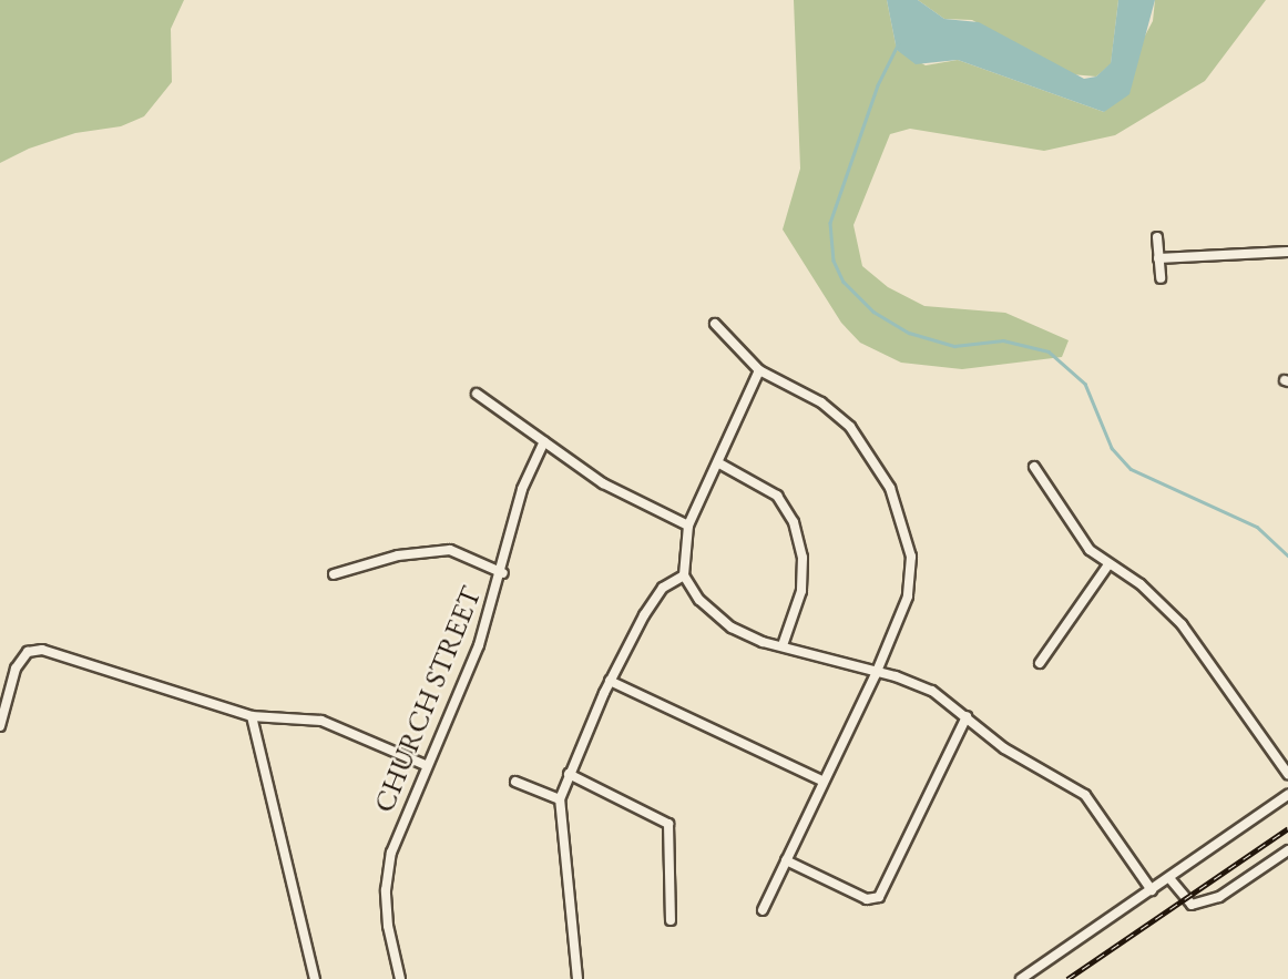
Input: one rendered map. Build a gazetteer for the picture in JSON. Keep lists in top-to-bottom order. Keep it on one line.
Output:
{"streets":{"street":["CHURCH STREET"]}}
